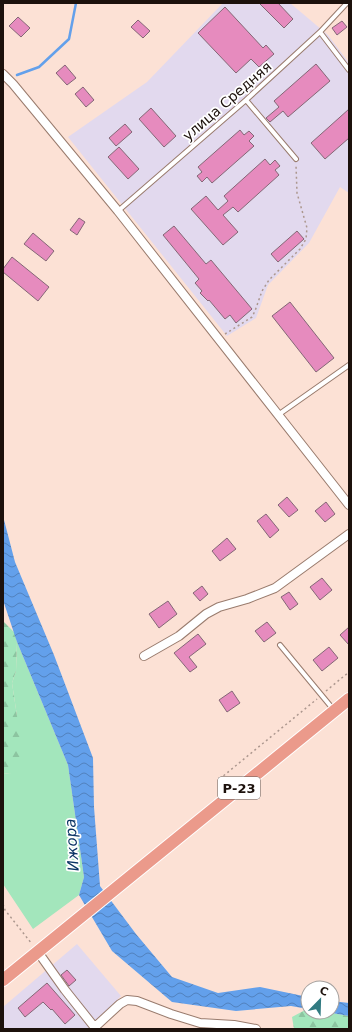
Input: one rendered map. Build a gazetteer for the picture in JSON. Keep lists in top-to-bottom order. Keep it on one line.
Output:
{"streets":{"main road":["Р-23"],"lane":["улица Средняя"]},"water":["Ижора"],"north":"top right"}
